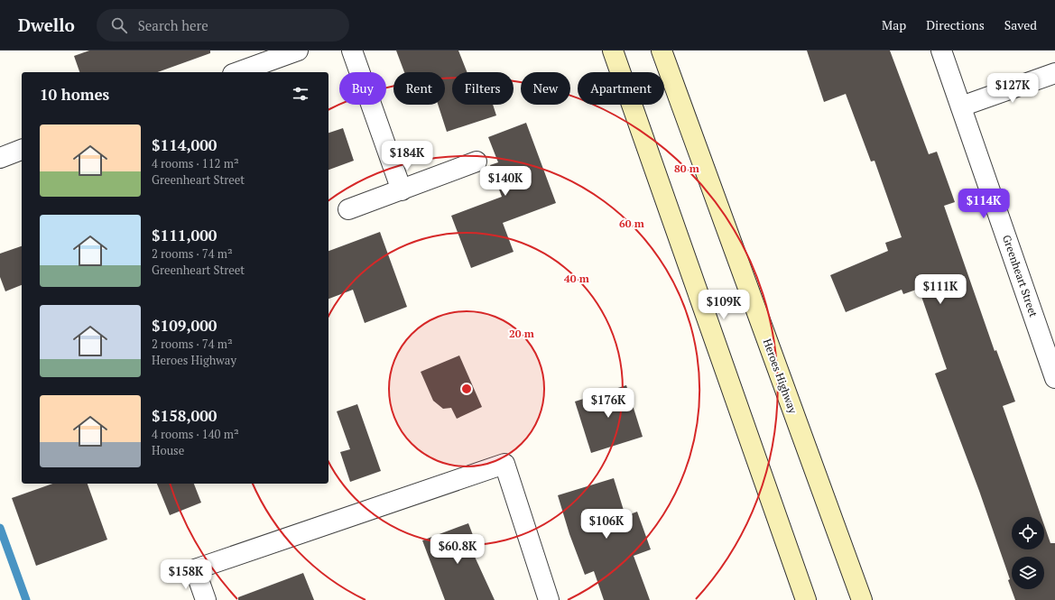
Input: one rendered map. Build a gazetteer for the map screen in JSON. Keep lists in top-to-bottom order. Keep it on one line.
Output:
{"streets":{"main road":["Heroes Highway"],"street":["Greenheart Street"]},"page":{"header":"Dwello","search":"Search here","nav":["Map","Directions","Saved"],"chip":["Buy","Rent","Filters","New","Apartment"],"heading":"10 homes","price":["$127K","$184K","$140K","$114K","$111K","$109K","$176K","$106K","$60.8K","$158K"],"list":[{"name":"$114,000","note":"4 rooms · 112 m² · Greenheart Street"},{"name":"$111,000","note":"2 rooms · 74 m² · Greenheart Street"},{"name":"$109,000","note":"2 rooms · 74 m² · Heroes Highway"},{"name":"$158,000","note":"4 rooms · 140 m² · House"}]},"rings":["80 m","60 m","40 m","20 m"]}
